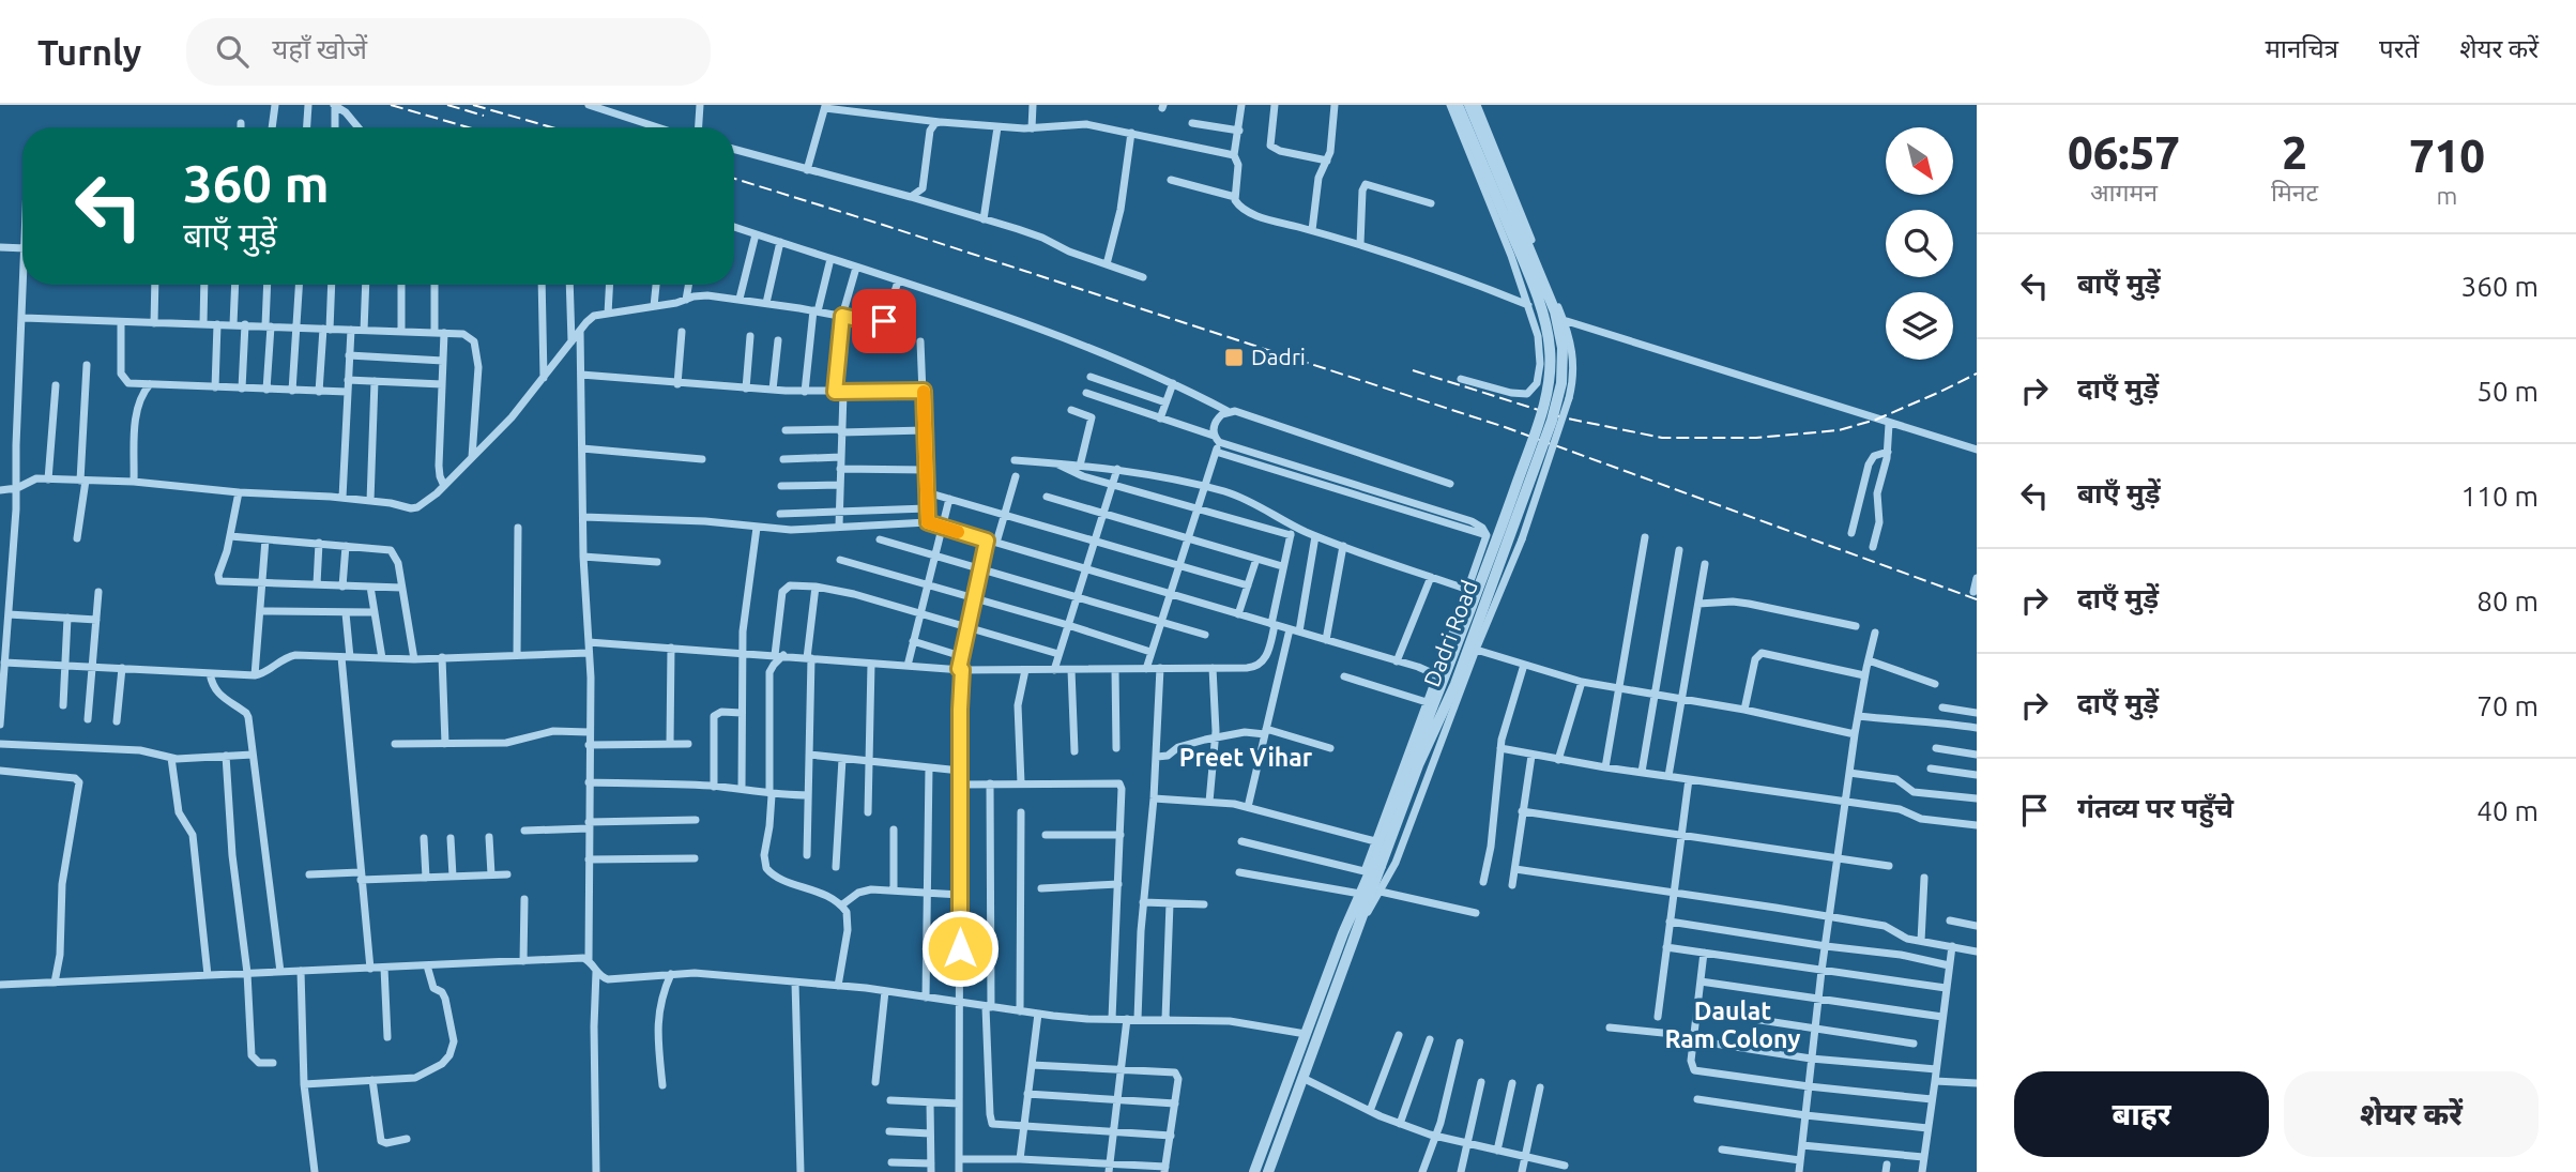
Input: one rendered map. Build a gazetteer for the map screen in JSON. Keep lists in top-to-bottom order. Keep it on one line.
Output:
{"streets":{"street":["Dadri Road"]},"districts":["Preet Vihar","Daulat Ram Colony"],"places":{"transit":["Dadri"]},"north":"bottom right","page":{"header":"Turnly","search":"यहाँ खोजें","nav":["मानचित्र","परतें","शेयर करें"],"eta":["06:57","आगमन","2","मिनट","710","m"],"turn":["360 m","बाएँ मुड़ें"],"list":[{"name":"बाएँ मुड़ें","value":"360 m"},{"name":"दाएँ मुड़ें","value":"50 m"},{"name":"बाएँ मुड़ें","value":"110 m"},{"name":"दाएँ मुड़ें","value":"80 m"},{"name":"दाएँ मुड़ें","value":"70 m"},{"name":"गंतव्य पर पहुँचे","value":"40 m"}],"buttons":["बाहर","शेयर करें"]}}
